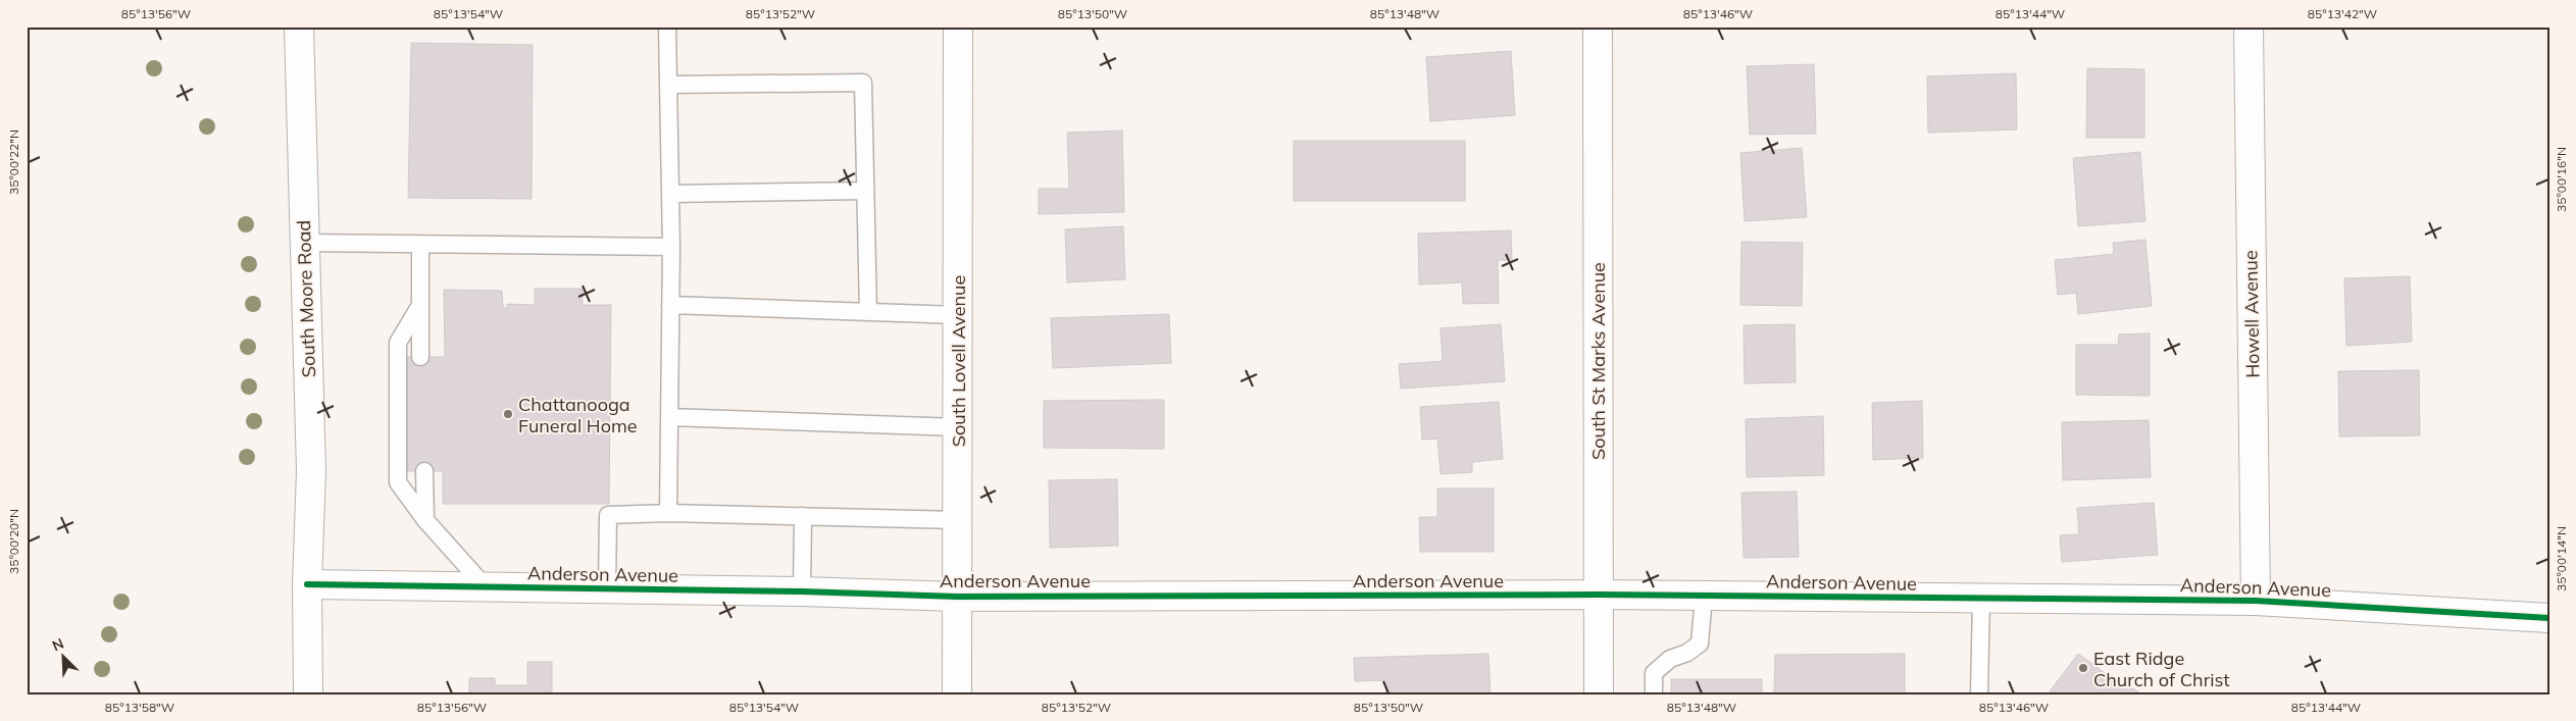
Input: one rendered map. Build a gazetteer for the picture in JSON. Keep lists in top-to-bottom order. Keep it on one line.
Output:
{"streets":{"street":["South Moore Road","Howell Avenue","South Lovell Avenue","South St Marks Avenue","Anderson Avenue"]},"crossings":[["South Moore Road","Anderson Avenue"],["Howell Avenue","Anderson Avenue"],["South Lovell Avenue","Anderson Avenue"],["South St Marks Avenue","Anderson Avenue"]],"places":["Chattanooga Funeral Home","East Ridge Church of Christ"],"north":"top left","coordinates":["85°13'56\"W","85°13'54\"W","85°13'52\"W","85°13'50\"W","85°13'48\"W","85°13'46\"W","85°13'44\"W","85°13'42\"W","35°00'22\"N","35°00'16\"N","35°00'20\"N","35°00'14\"N","85°13'58\"W"]}
